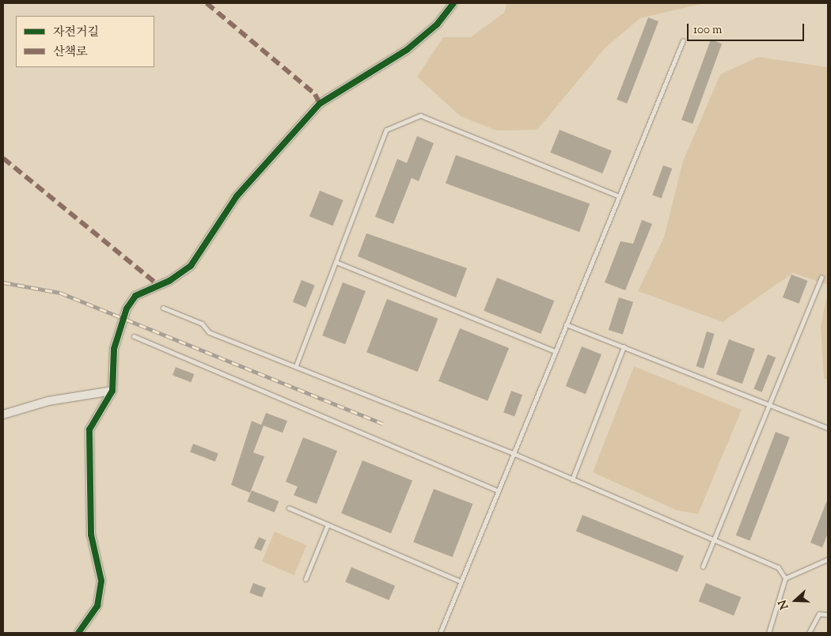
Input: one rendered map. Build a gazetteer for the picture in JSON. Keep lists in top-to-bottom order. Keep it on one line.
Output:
{"legend":["자전거길","산책로"],"scale_bar":"100 m","north":"left"}
